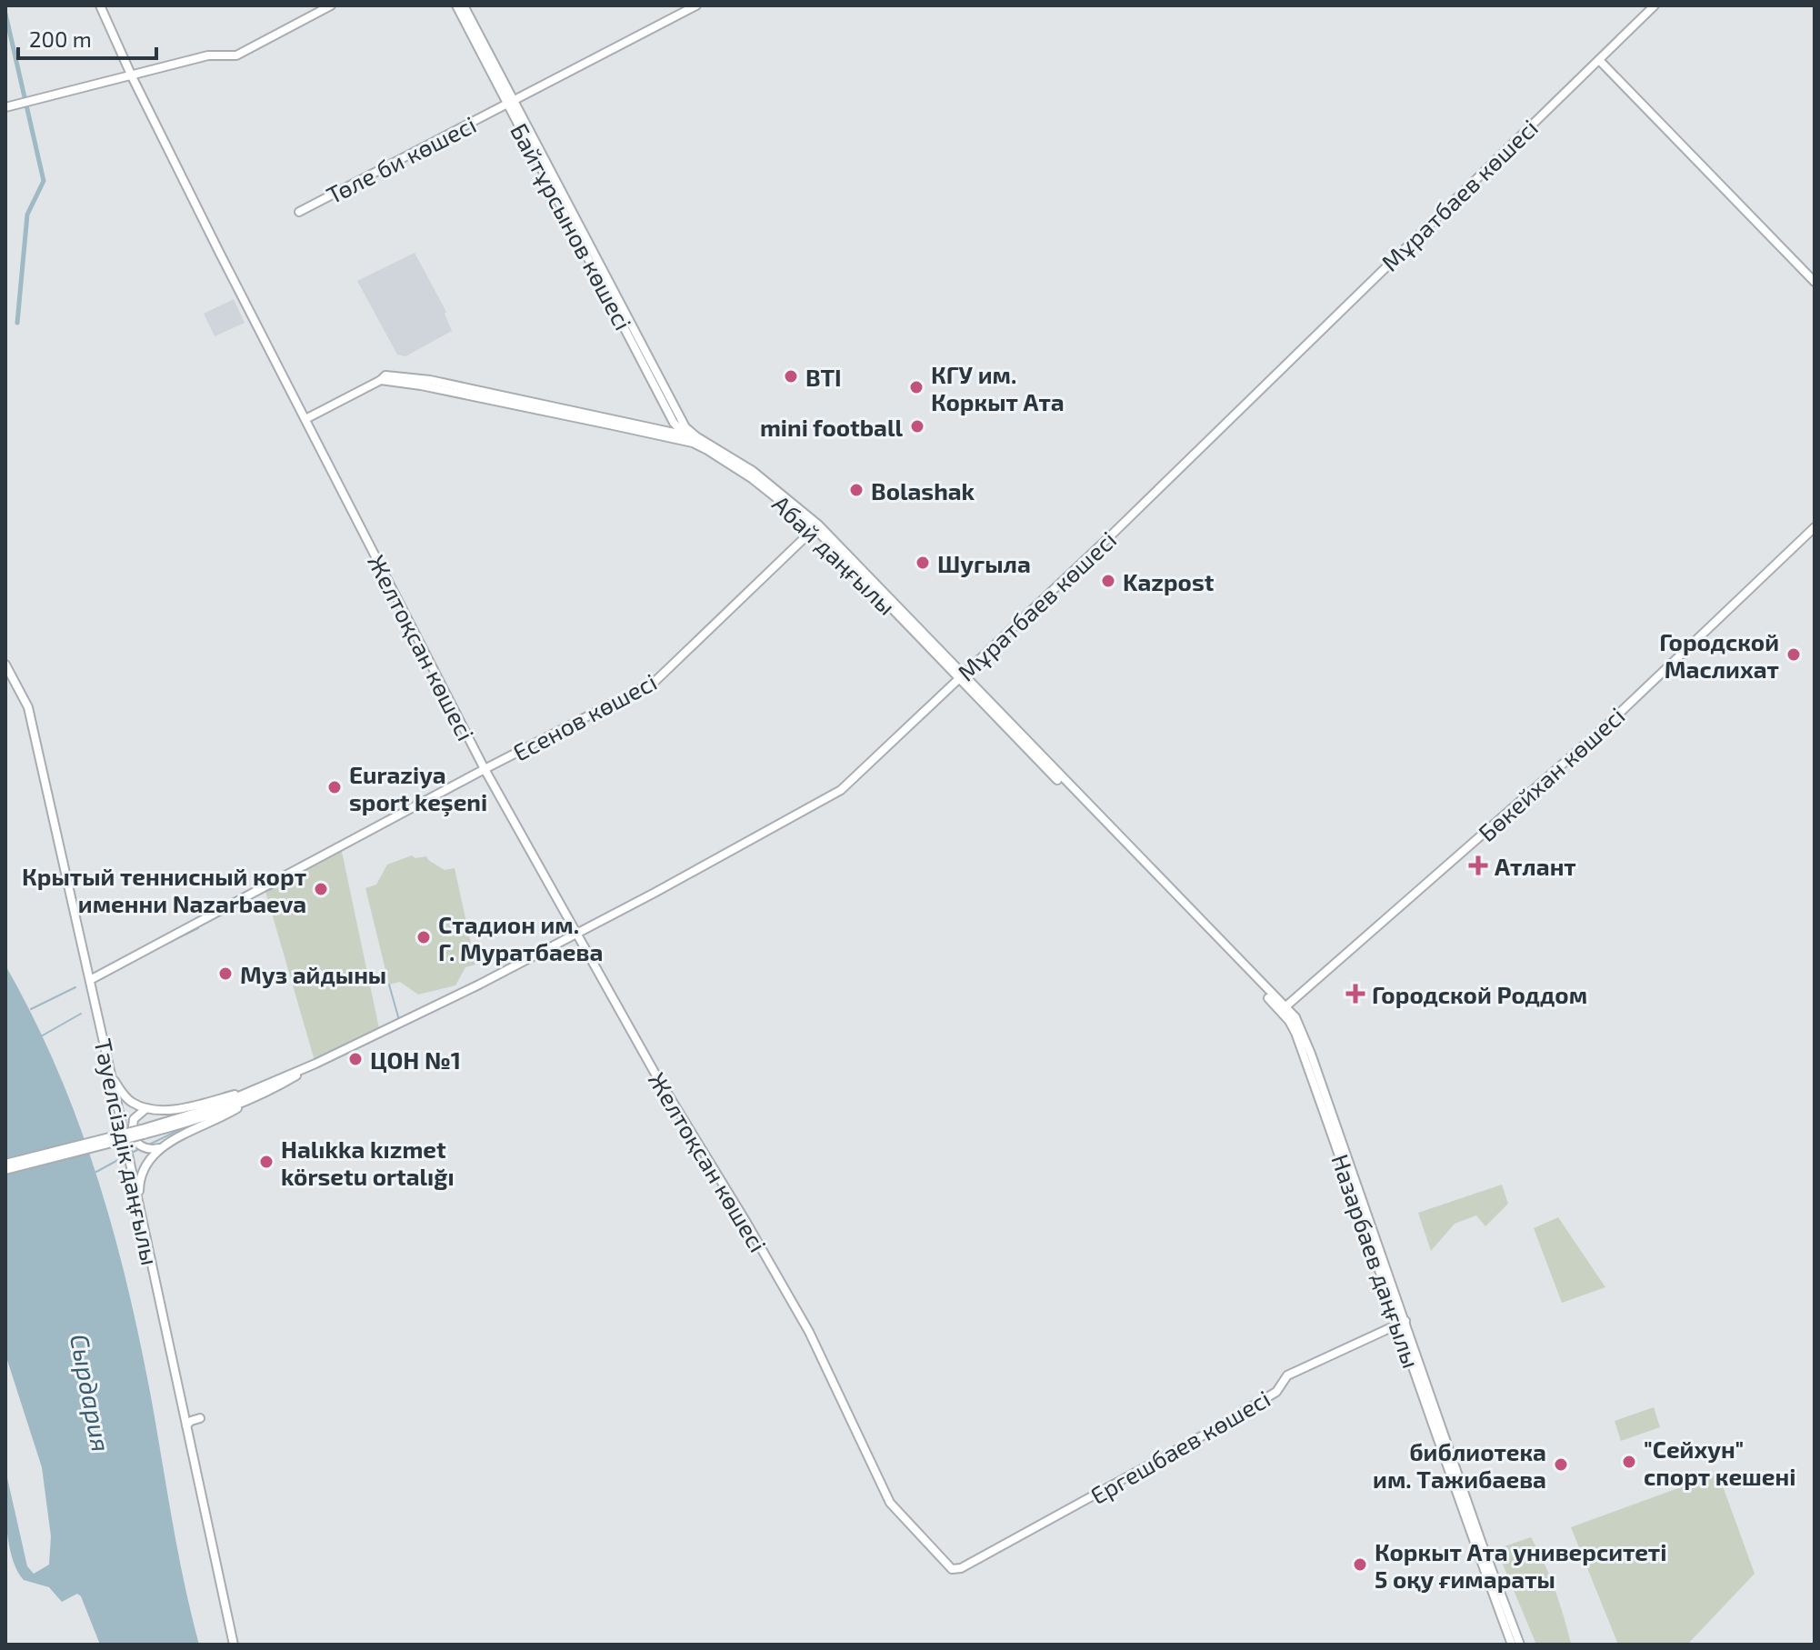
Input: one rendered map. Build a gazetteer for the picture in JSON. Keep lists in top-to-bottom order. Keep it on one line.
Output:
{"streets":{"street":["Төле би көшесі","Мұратбаев көшесі","Байтұрсынов көшесі","Абай даңғылы","Желтоқсан көшесі","Есенов көшесі","Бөкейхан көшесі","Тәуелсіздік даңғылы","Назарбаев даңғылы","Ергешбаев көшесі"]},"crossings":[["Төле би көшесі","Байтұрсынов көшесі"],["Мұратбаев көшесі","Абай даңғылы"],["Мұратбаев көшесі","Желтоқсан көшесі"],["Байтұрсынов көшесі","Абай даңғылы"],["Абай даңғылы","Есенов көшесі"],["Абай даңғылы","Бөкейхан көшесі"],["Абай даңғылы","Назарбаев даңғылы"],["Желтоқсан көшесі","Есенов көшесі"],["Желтоқсан көшесі","Ергешбаев көшесі"],["Есенов көшесі","Тәуелсіздік даңғылы"],["Бөкейхан көшесі","Назарбаев даңғылы"],["Назарбаев даңғылы","Ергешбаев көшесі"]],"water":["Сырдария"],"places":{"other":["BTI","КГУ им. Коркыт Ата","mini football","Bolashak","Шугыла","Kazpost","Городской Маслихат","Euraziya sport keşeni","Крытый теннисный корт именни Nazarbaeva","Стадион им. Г. Муратбаева","Муз айдыны","ЦОН №1","Halıkka kızmet körsetu ortalığı","\"Сейхун\" спорт кешені","библиотека им. Тажибаева","Коркыт Ата университеті 5 оқу ғимараты"],"health":["Атлант","Городской Роддом"]},"scale_bar":"200 m"}
